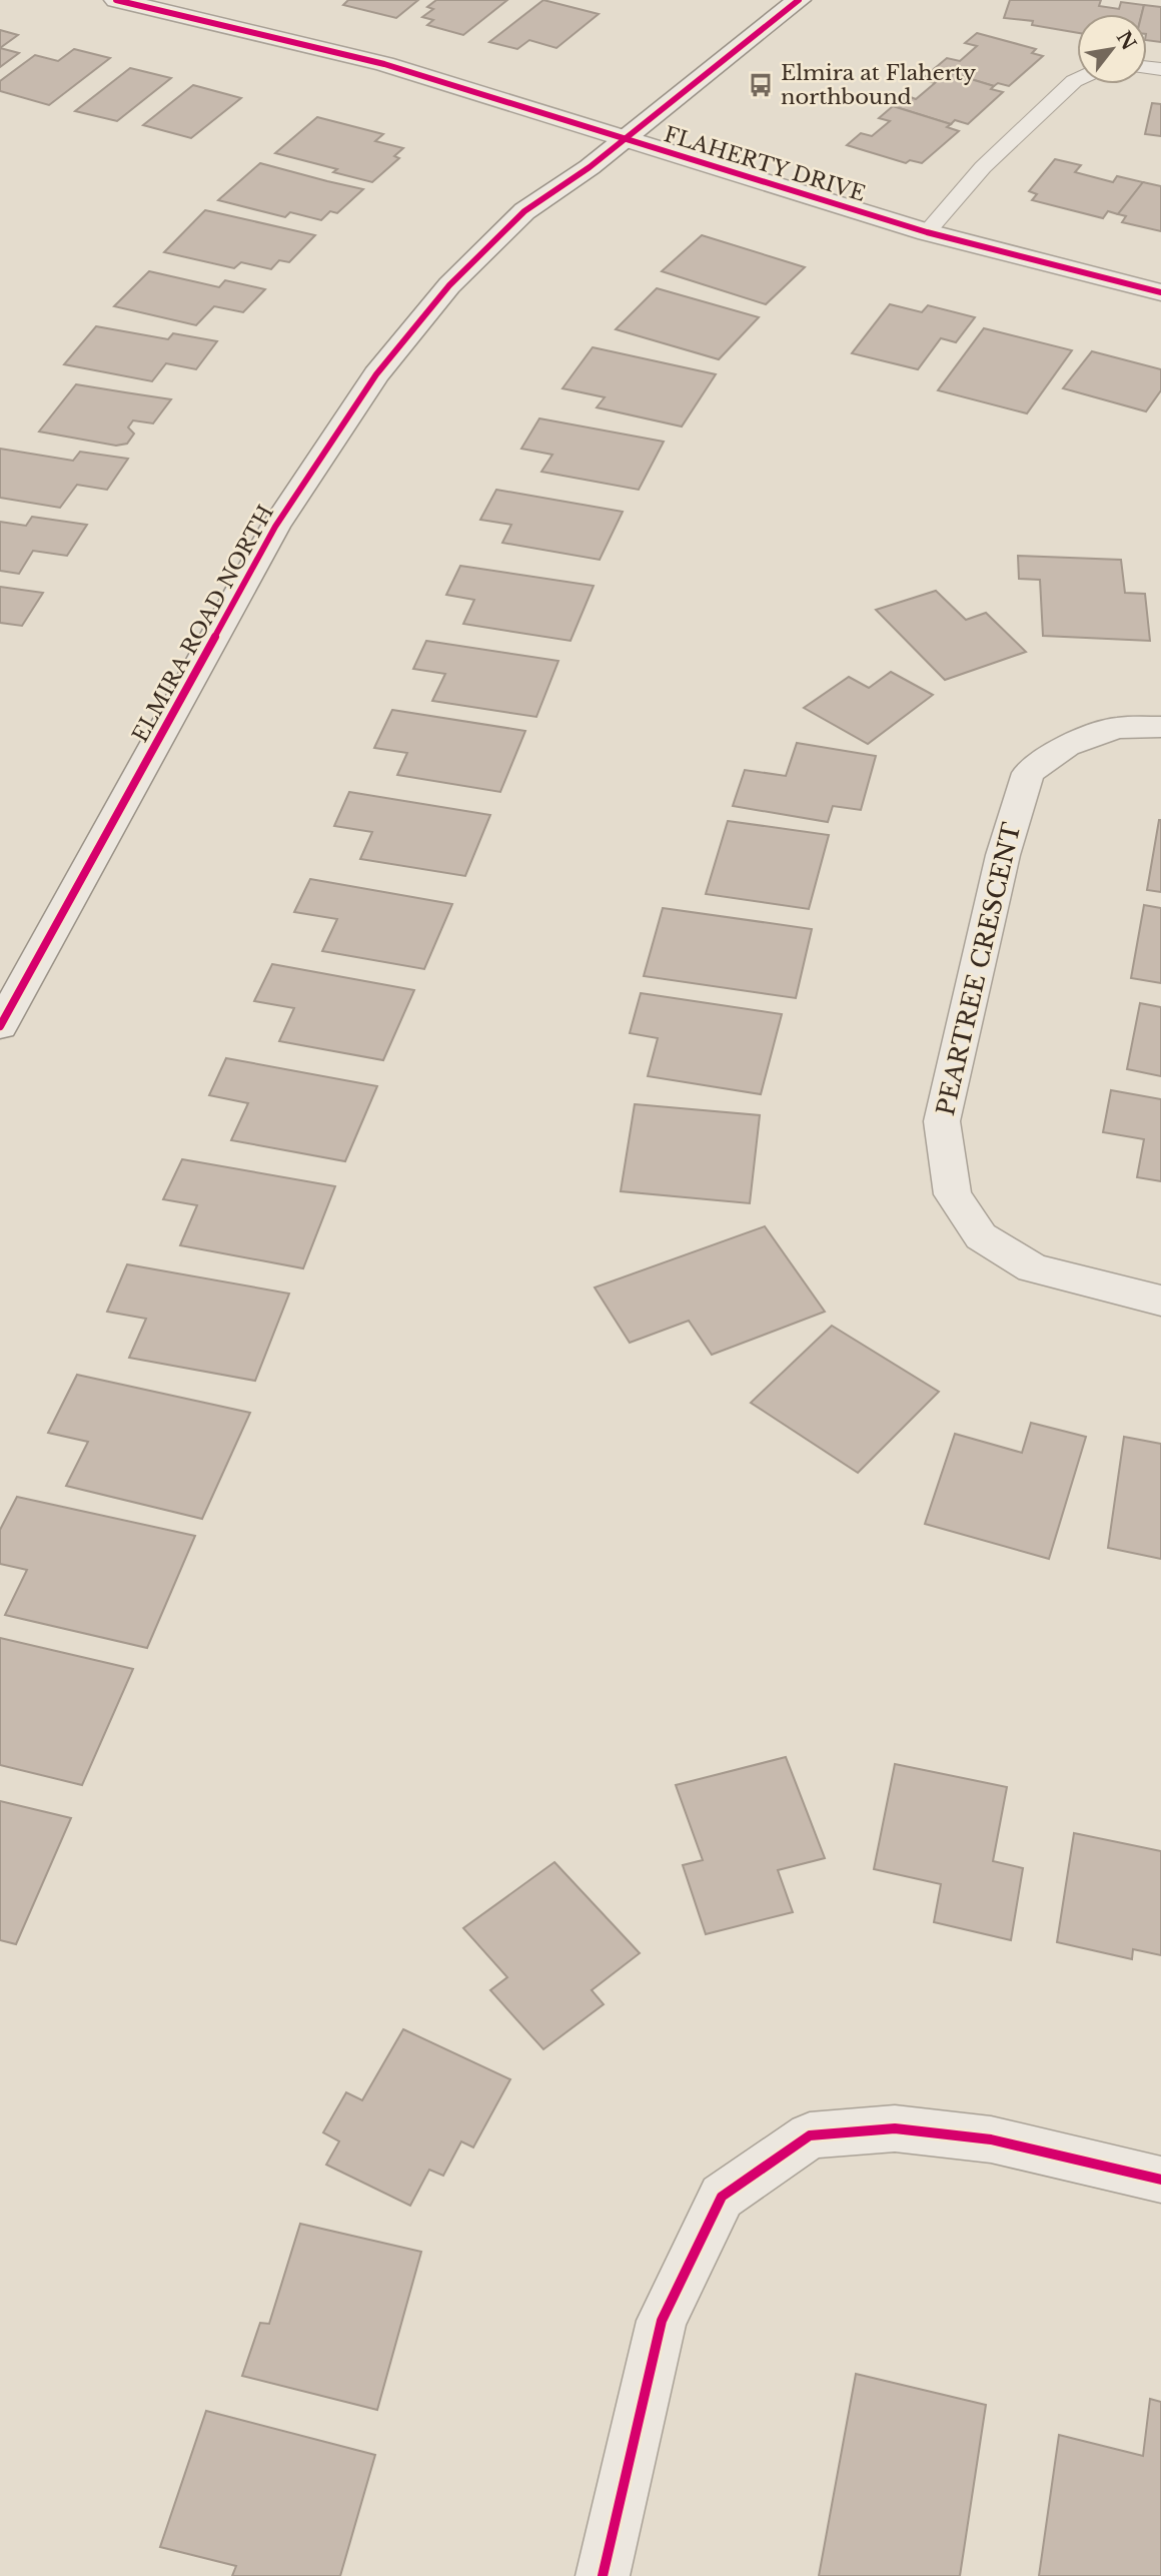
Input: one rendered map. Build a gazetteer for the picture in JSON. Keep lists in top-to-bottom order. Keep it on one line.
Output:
{"streets":{"street":["FLAHERTY DRIVE","ELMIRA ROAD NORTH","PEARTREE CRESCENT"]},"crossings":[["FLAHERTY DRIVE","ELMIRA ROAD NORTH"]],"places":{"bus stop":["Elmira at Flaherty northbound"]},"north":"top right"}
